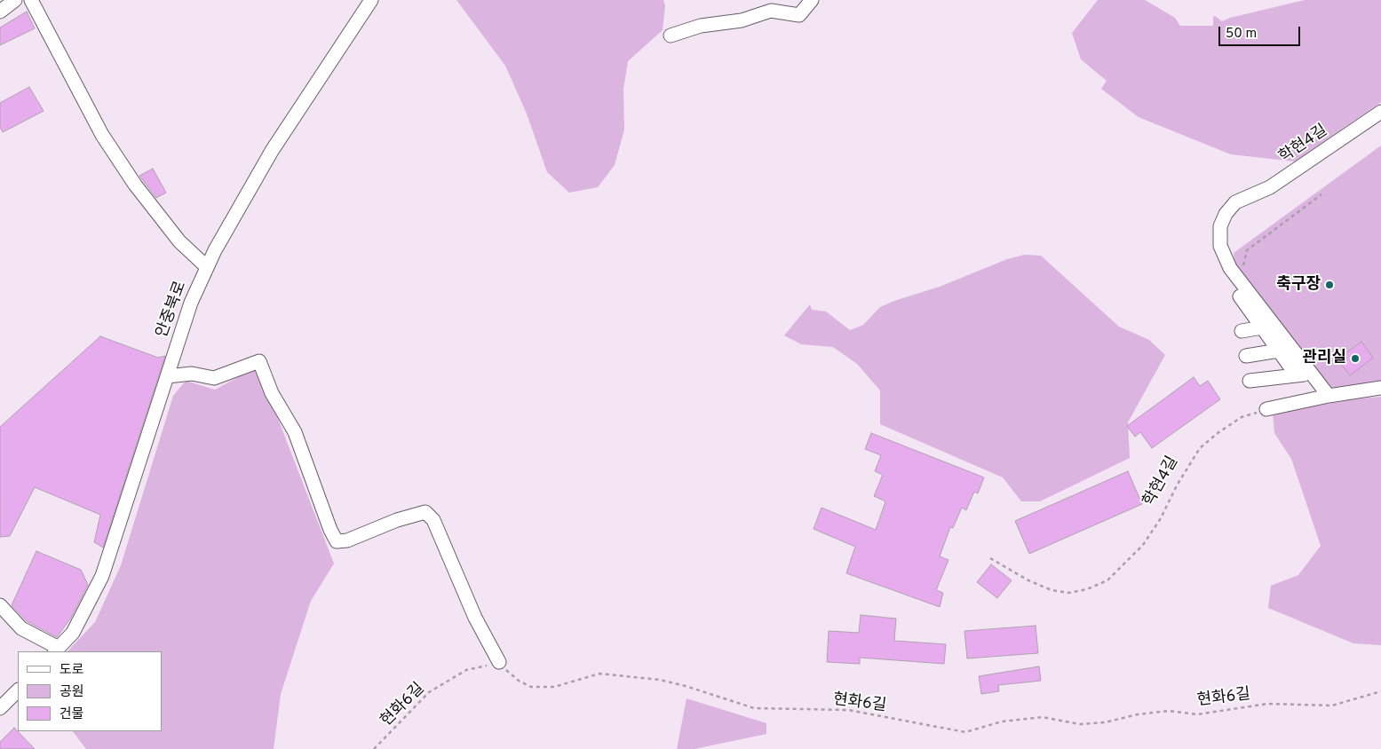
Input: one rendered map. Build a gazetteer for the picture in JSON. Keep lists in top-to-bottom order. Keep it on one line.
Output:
{"streets":{"street":["학현4길","안중북로"],"path":["현화6길"]},"places":["축구장","관리실"],"legend":["도로","공원","건물"],"scale_bar":"50 m"}
